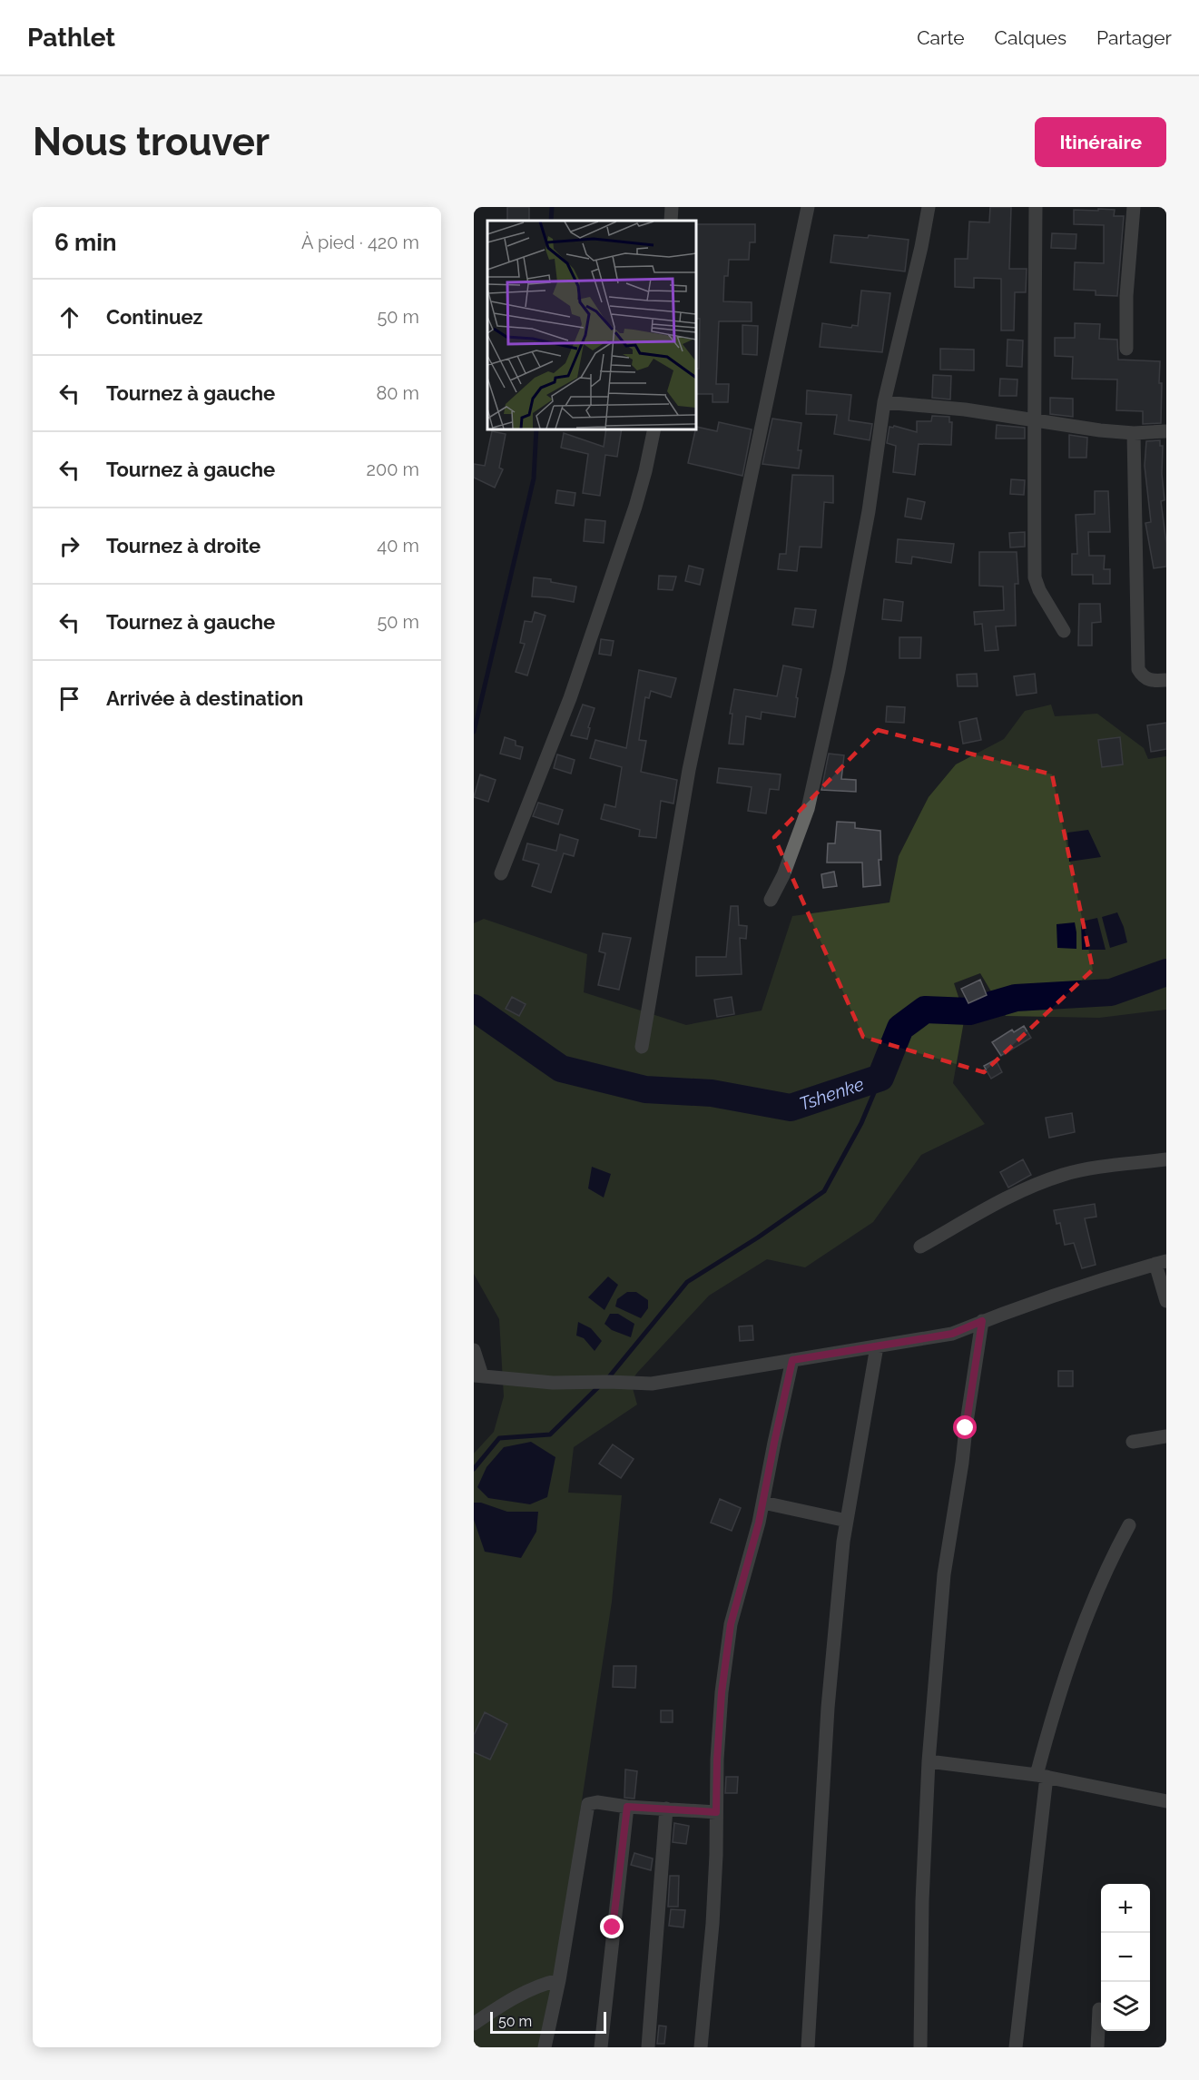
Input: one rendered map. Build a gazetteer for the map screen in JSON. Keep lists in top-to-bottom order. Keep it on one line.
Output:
{"water":["Tshenke"],"scale_bar":"50 m","page":{"header":"Pathlet","nav":["Carte","Calques","Partager"],"buttons":"Itinéraire","title":"Nous trouver","heading":["6 min","À pied · 420 m"],"list":[["Continuez","50 m"],["Tournez à gauche","80 m"],["Tournez à gauche","200 m"],["Tournez à droite","40 m"],["Tournez à gauche","50 m"],"Arrivée à destination"],"map_buttons":["+","−"],"scale":"50 m"}}
